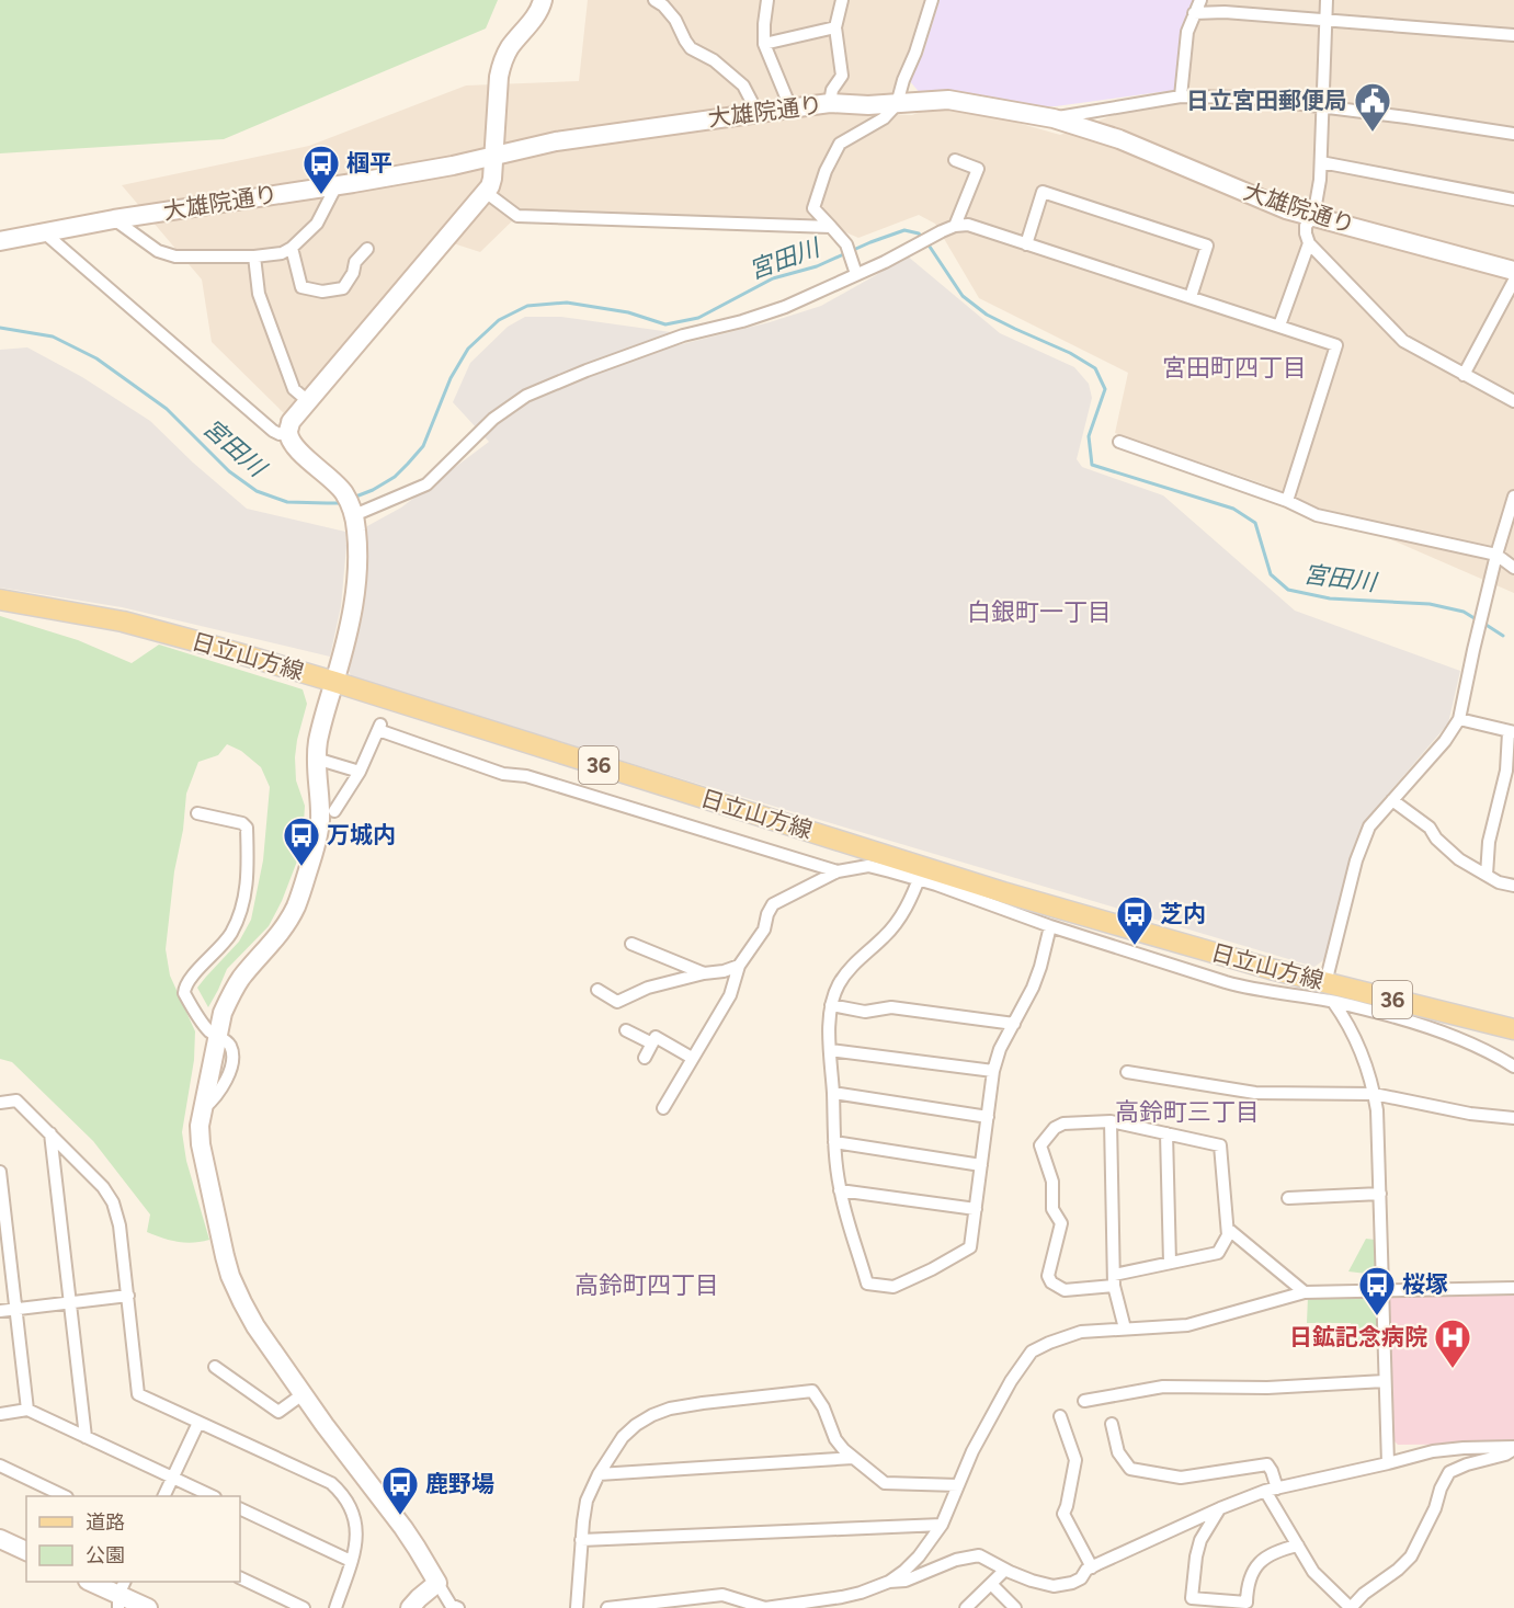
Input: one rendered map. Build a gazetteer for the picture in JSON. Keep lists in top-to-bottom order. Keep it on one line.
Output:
{"streets":{"main road":["日立山方線","36"],"street":["大雄院通り"]},"districts":["宮田町四丁目","白銀町一丁目","高鈴町三丁目","高鈴町四丁目"],"water":["宮田川"],"places":{"public building":["日立宮田郵便局"],"bus stop":["椢平","万城内","芝内","桜塚","鹿野場"],"hospital":["日鉱記念病院"]},"legend":["道路","公園"]}
